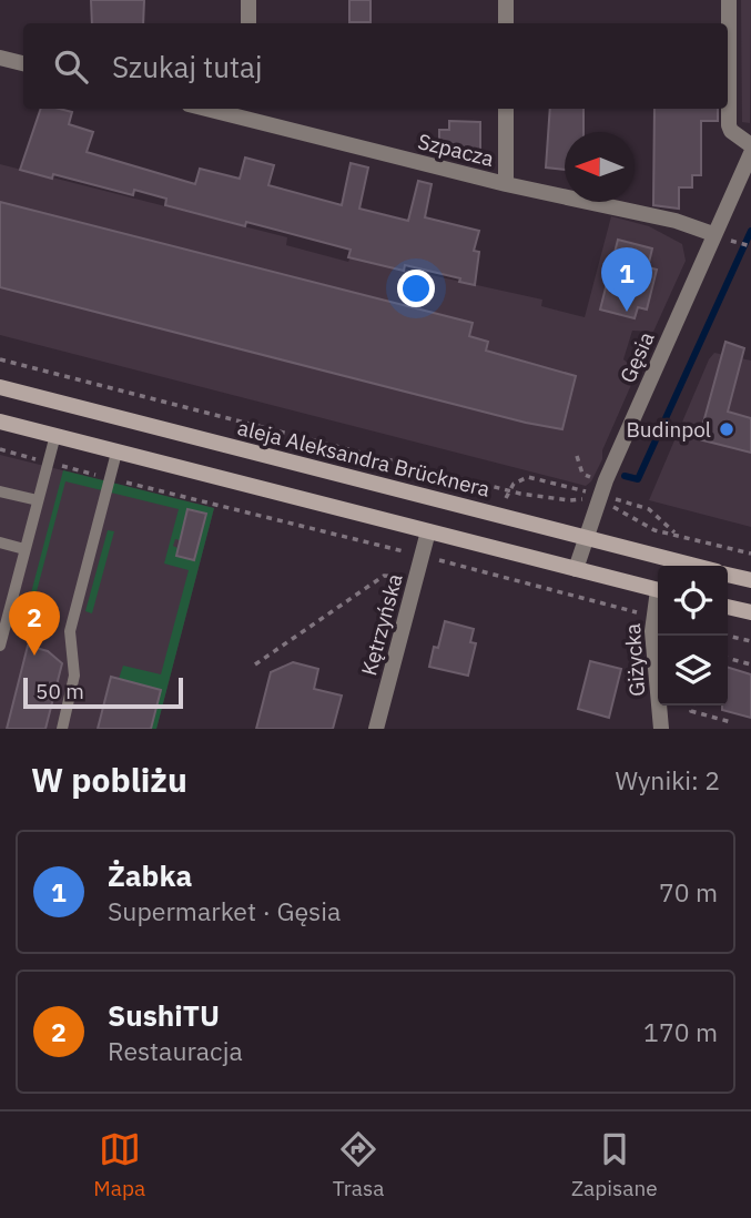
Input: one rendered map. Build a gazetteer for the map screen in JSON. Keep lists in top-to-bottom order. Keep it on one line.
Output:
{"streets":{"main road":["aleja Aleksandra Brücknera"],"street":["Szpacza","Gęsia","Kętrzyńska","Giżycka"]},"crossings":[["Szpacza","Gęsia"],["Gęsia","aleja Aleksandra Brücknera"]],"places":["Budinpol"],"scale_bar":"50 m","north":"left","page":{"search":"Szukaj tutaj","pins":["1","2"],"scale":"50 m","heading":["W pobliżu","Wyniki: 2"],"list":[{"mark":"1","name":"Żabka","note":"Supermarket · Gęsia","value":"70 m"},{"mark":"2","name":"SushiTU","note":"Restauracja","value":"170 m"}],"nav":["Mapa","Trasa","Zapisane"]}}
